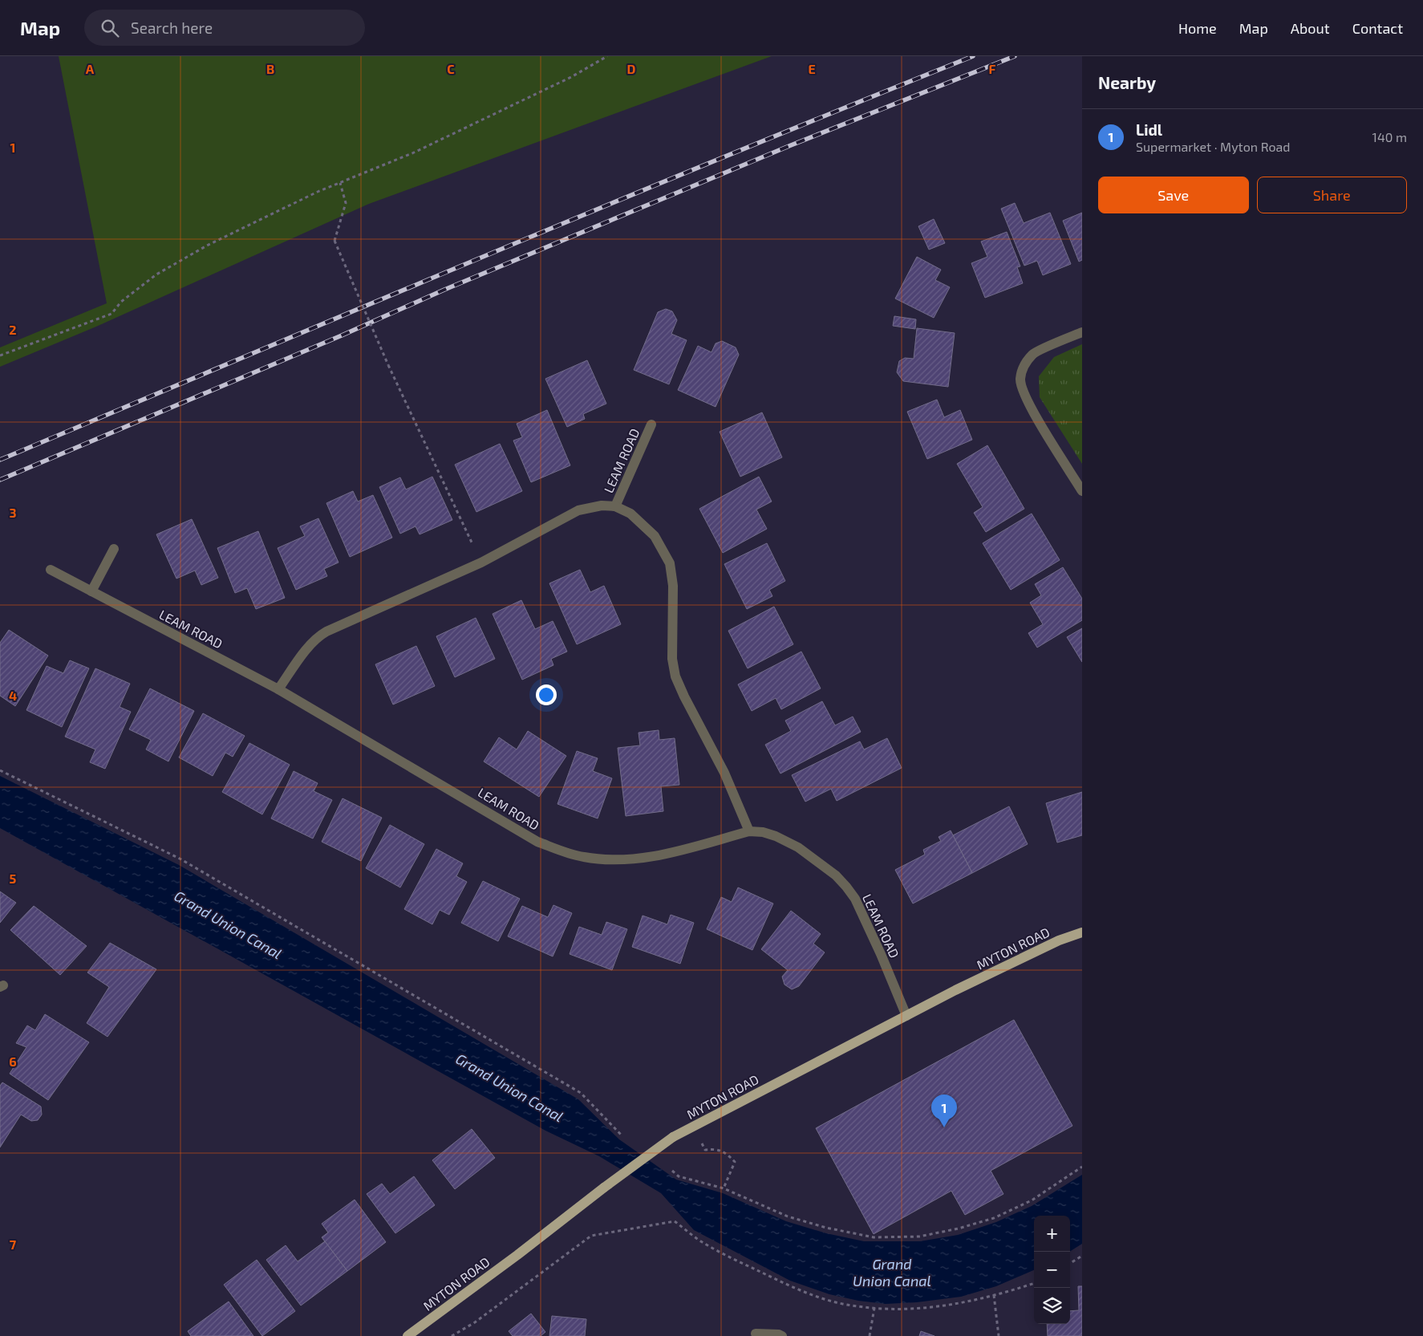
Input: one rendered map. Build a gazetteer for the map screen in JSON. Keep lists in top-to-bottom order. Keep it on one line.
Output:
{"streets":{"main road":["MYTON ROAD"],"street":["LEAM ROAD"]},"crossings":[["LEAM ROAD","MYTON ROAD"]],"water":["Grand Union Canal"],"page":{"header":"Map","search":"Search here","nav":["Home","Map","About","Contact"],"heading":"Nearby","list":[{"mark":"1","name":"Lidl","note":"Supermarket · Myton Road","value":"140 m"}],"buttons":["Save","Share"],"pins":"1","map_buttons":["+","−"]},"grid":{"columns":["A","B","C","D","E","F"],"rows":["1","2","3","4","5","6","7"]}}
